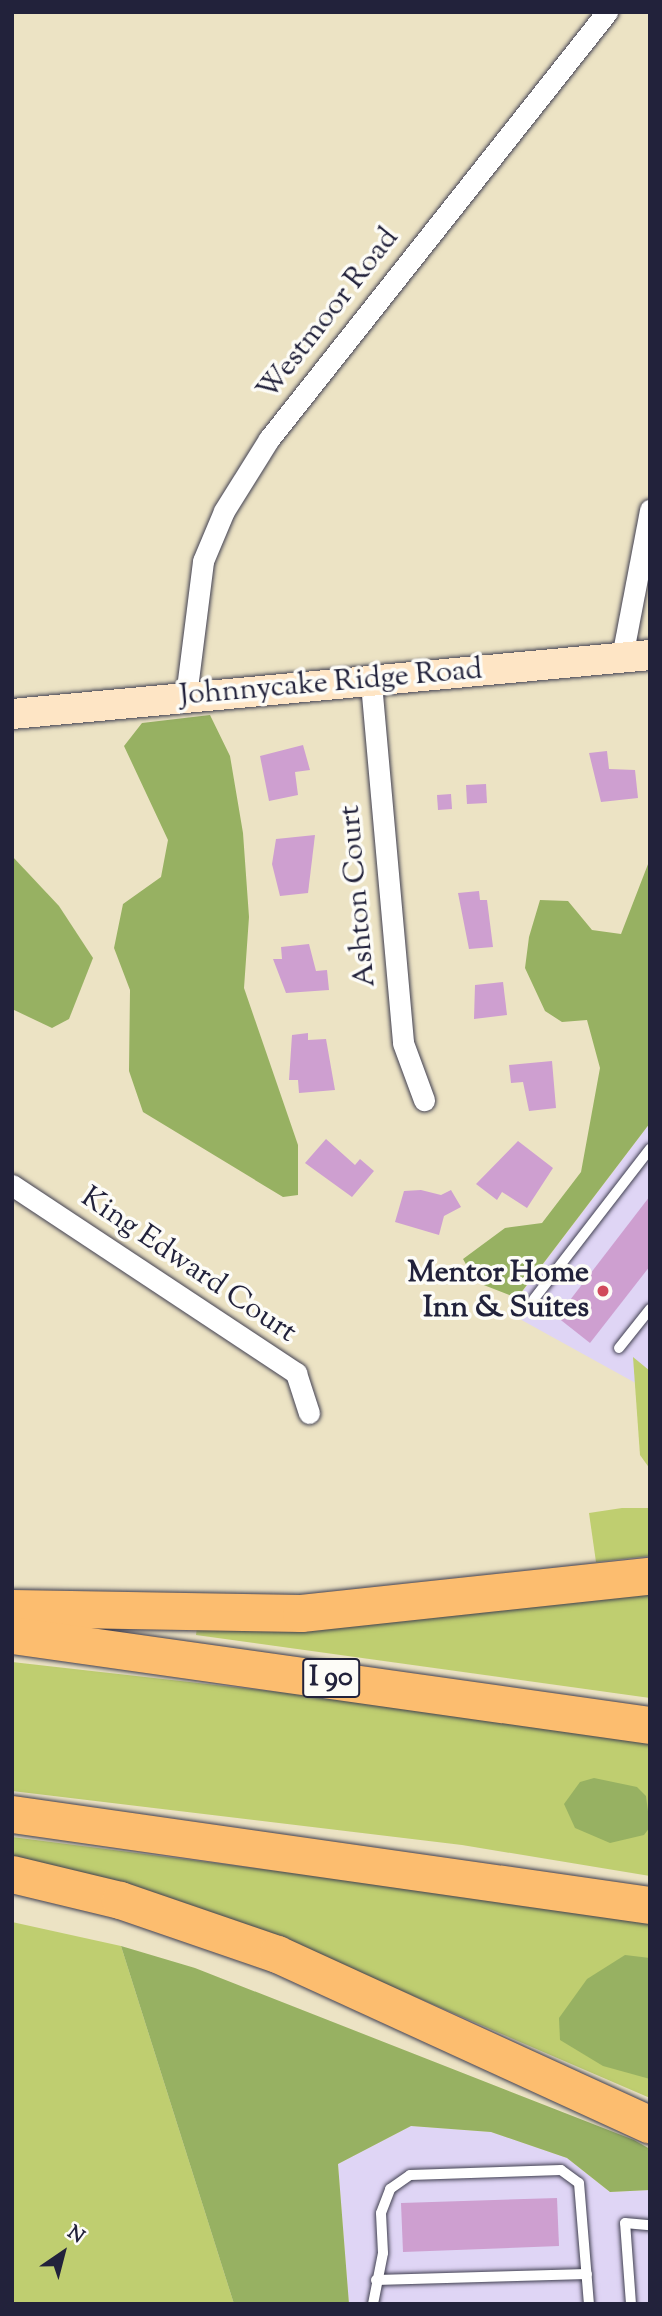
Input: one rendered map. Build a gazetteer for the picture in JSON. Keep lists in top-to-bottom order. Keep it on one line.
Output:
{"streets":{"highway":["I 90"],"main road":["Johnnycake Ridge Road"],"street":["Westmoor Road","Ashton Court","King Edward Court"]},"crossings":[["Westmoor Road","Johnnycake Ridge Road"],["Johnnycake Ridge Road","Ashton Court"]],"places":["Mentor Home Inn & Suites"],"north":"top right"}
